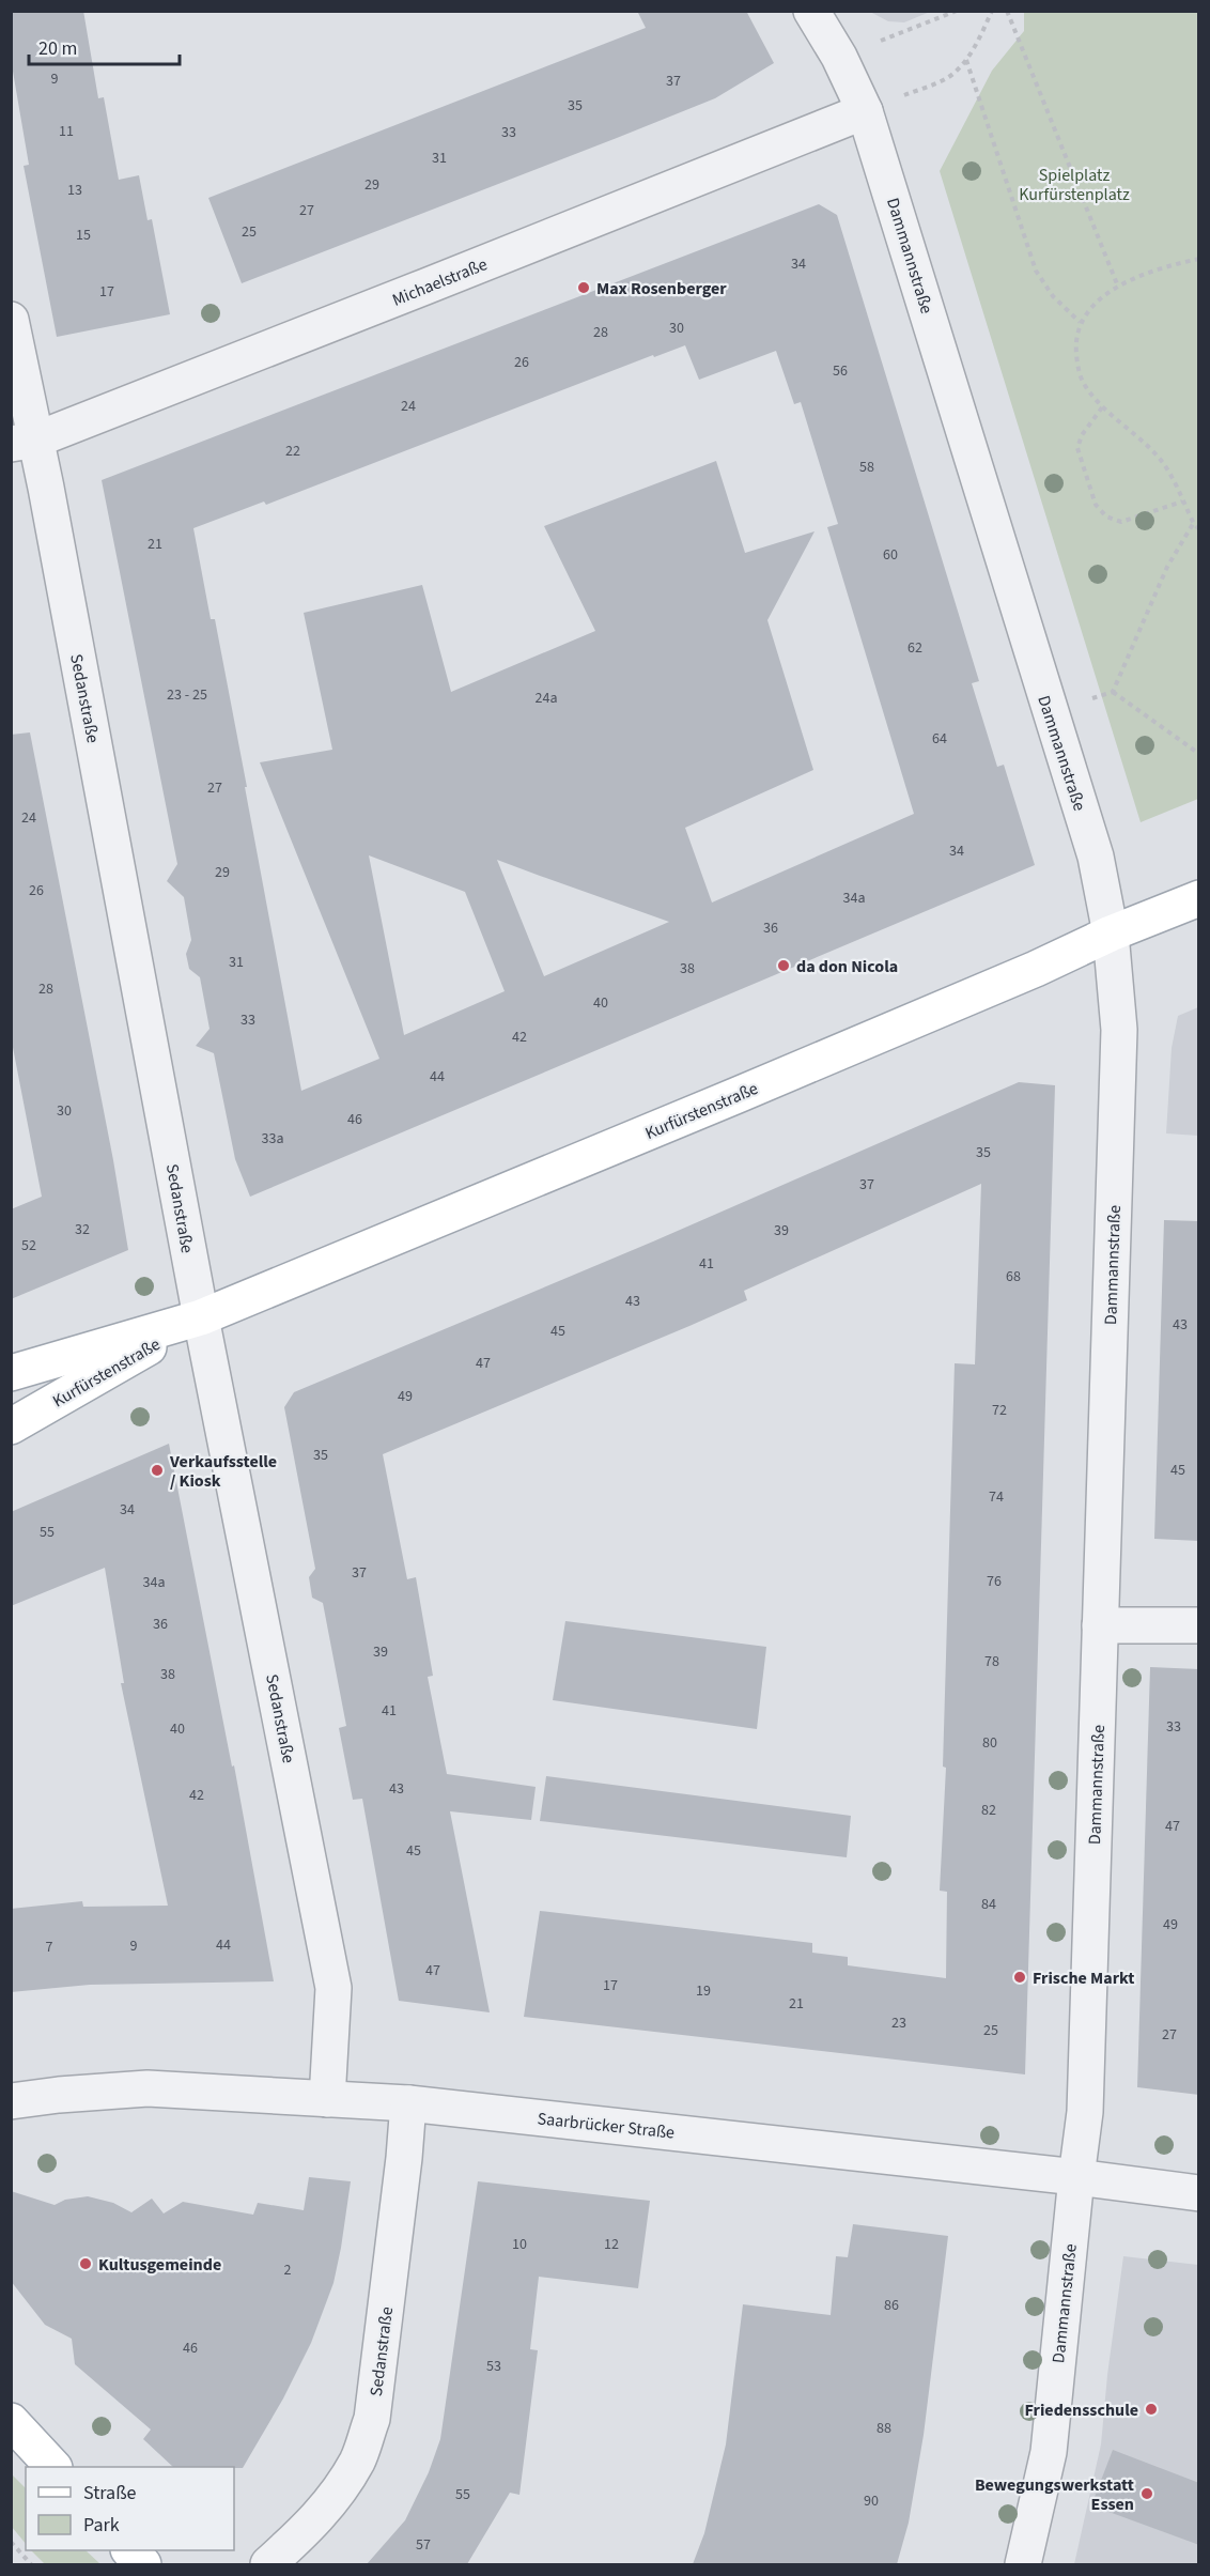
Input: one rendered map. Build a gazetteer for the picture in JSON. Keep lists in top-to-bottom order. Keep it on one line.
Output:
{"streets":{"main road":["Kurfürstenstraße"],"street":["Dammannstraße","Michaelstraße","Sedanstraße","Saarbrücker Straße"]},"crossings":[["Dammannstraße","Michaelstraße"],["Dammannstraße","Kurfürstenstraße"],["Dammannstraße","Saarbrücker Straße"],["Michaelstraße","Sedanstraße"],["Sedanstraße","Kurfürstenstraße"],["Sedanstraße","Saarbrücker Straße"]],"parks":["Spielplatz Kurfürstenplatz"],"places":["Max Rosenberger","da don Nicola","Verkaufsstelle / Kiosk","Frische Markt","Kultusgemeinde","Friedensschule","Bewegungswerkstatt Essen"],"house_numbers":["9","37","35","11","33","31","29","13","27","25","15","34","17","30","28","26","56","24","22","58","21","60","62","23 - 25","24a","64","27","24","34","29","26","34a","36","31","38","28","40","33","42","44","30","46","33a","35","37","32","39","52","41","68","43","43","45","47","49","72","35","45","74","34","55","37","76","34a","36","39","78","38","41","33","40","80","43","42","82","47","45","84","49","44","9","7","47","17","19","21","23","25","27","10","12","2","86","46","53","88","55","90","57"],"legend":["Straße","Park"],"scale_bar":"20 m"}
